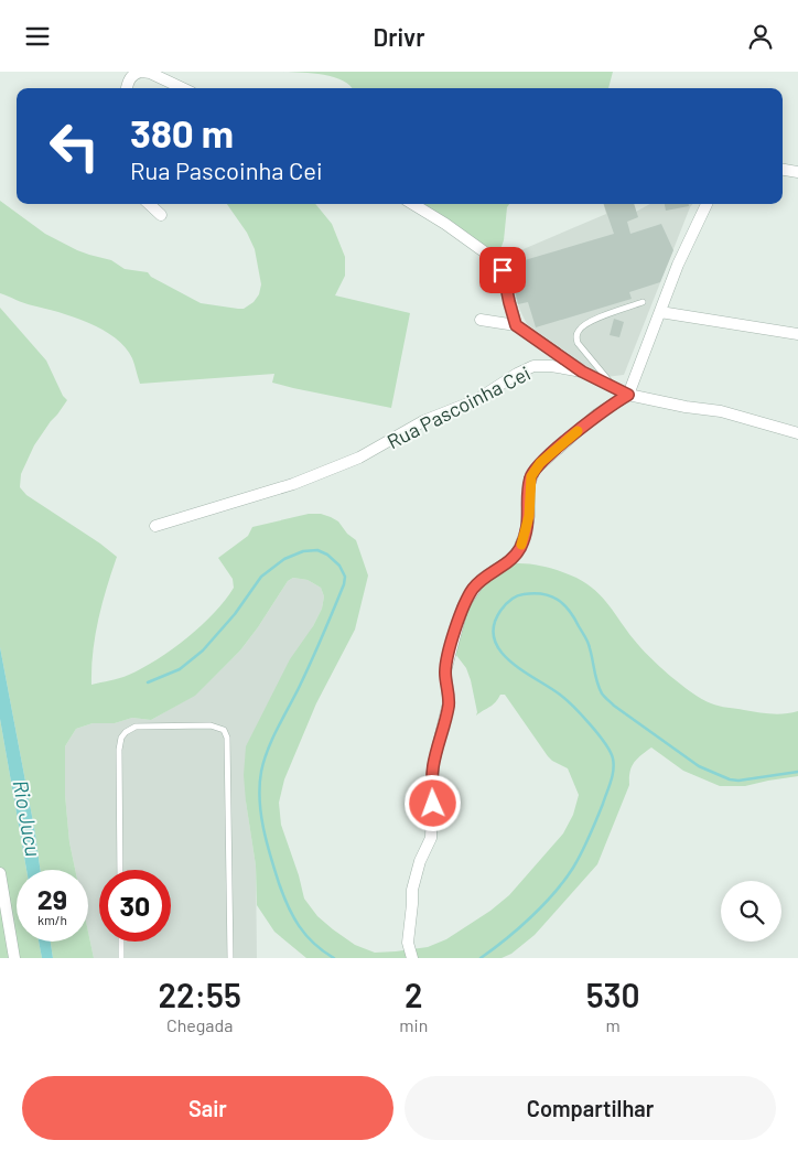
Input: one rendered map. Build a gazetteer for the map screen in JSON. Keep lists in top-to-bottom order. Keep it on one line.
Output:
{"streets":{"street":["Rua Pascoinha Cei"]},"water":["Rio Jucu"],"page":{"header":"Drivr","turn":["380 m","Rua Pascoinha Cei"],"speed":"29 km/h","limit":"30","eta":["22:55","Chegada","2","min","530","m"],"buttons":["Sair","Compartilhar"]}}
